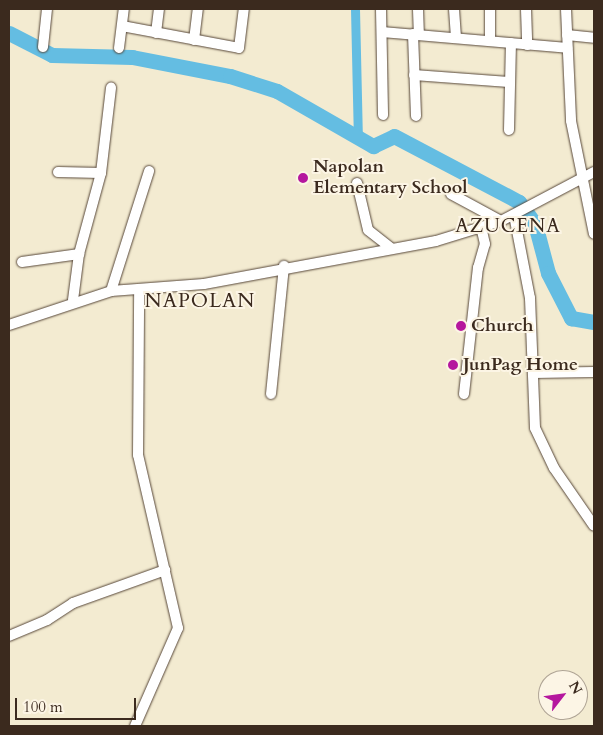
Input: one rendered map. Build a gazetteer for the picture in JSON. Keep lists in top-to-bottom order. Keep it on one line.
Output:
{"districts":["AZUCENA","NAPOLAN"],"places":["Napolan Elementary School","Church","JunPag Home"],"scale_bar":"100 m","north":"top right"}
